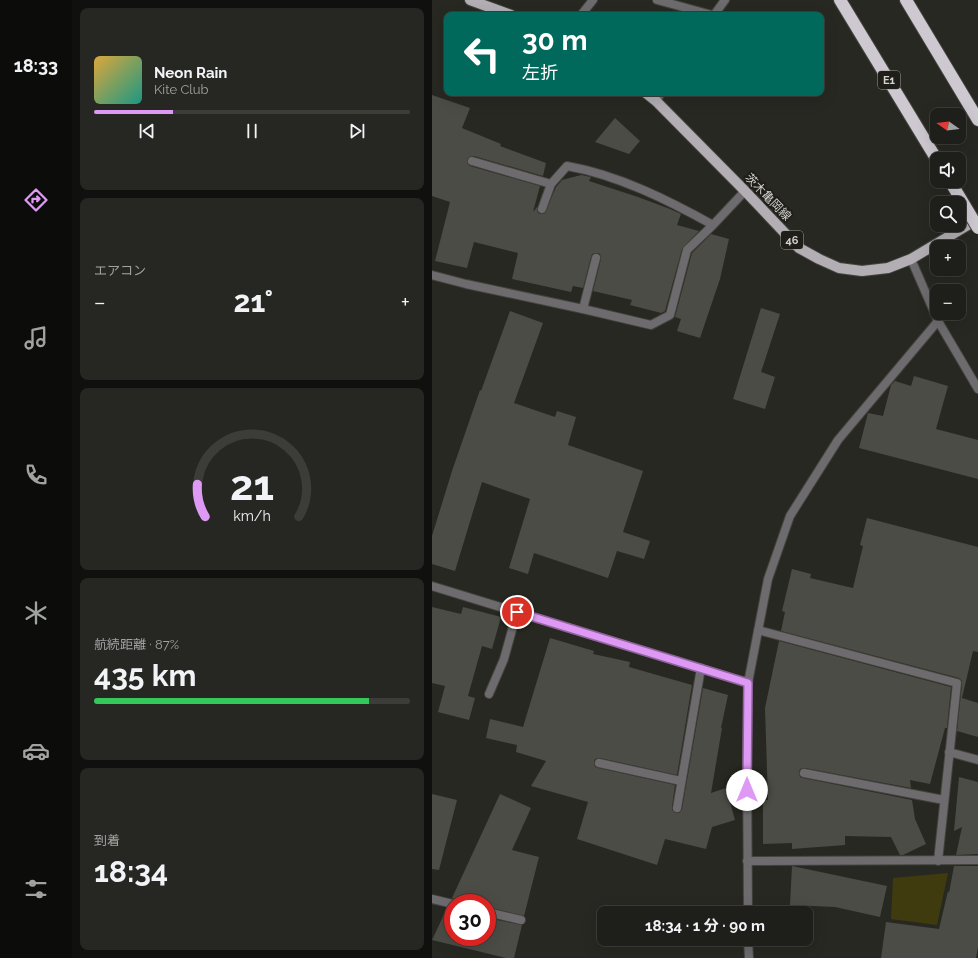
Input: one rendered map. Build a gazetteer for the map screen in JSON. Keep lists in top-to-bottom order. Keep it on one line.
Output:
{"streets":{"highway":["E1"],"main road":["茨木亀岡線","46"]},"north":"left","page":{"tabs":"18:33","turn":["30 m","左折"],"song":["Neon Rain","Kite Club"],"map_buttons":["+","−"],"tile":["エアコン",["航続距離 · 87%","435 km"],["到着","18:34"]],"heat":["−","21°","+"],"limit":"30","trip":"18:34 · 1 分 · 90 m","gauge":["21","km/h"]}}
